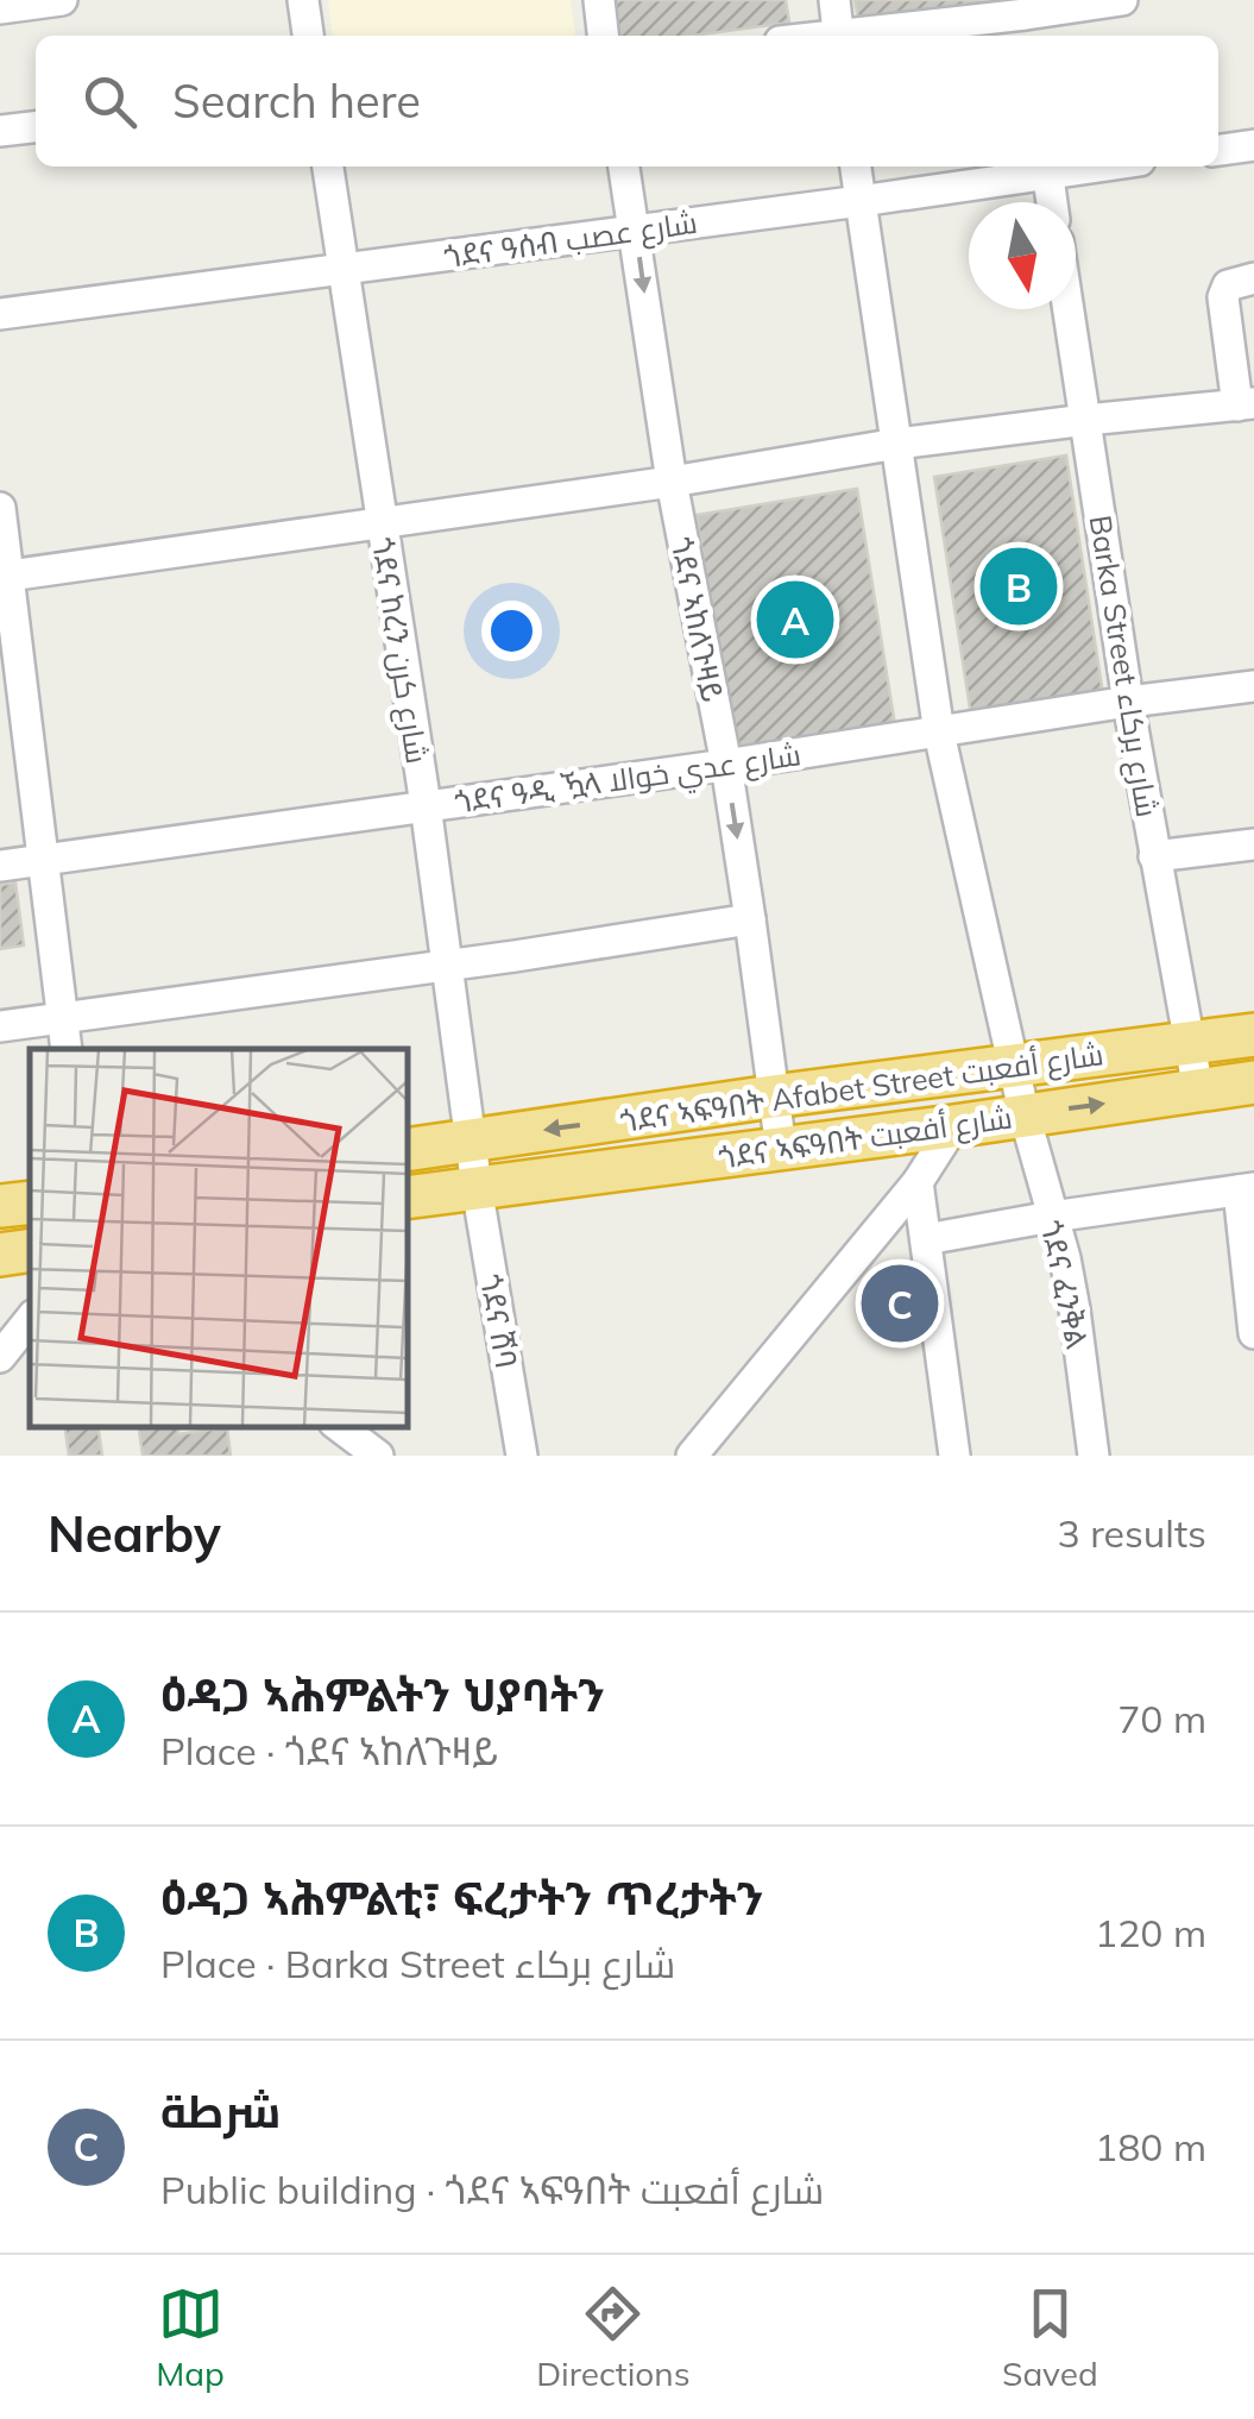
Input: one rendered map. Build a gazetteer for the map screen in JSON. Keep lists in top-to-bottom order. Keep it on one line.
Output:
{"streets":{"highway":["ጎደና ኣፍዓበት Afabet Street شارع أفعبت","ጎደና ኣፍዓበት شارع أفعبت"],"street":["ጎደና ዓሰብ شارع عصب","ጎደና ኣከለጉዛይ","ጎደና ከረን شارع كرن","Barka Street شارع بركاء","ጎደና ዓዲ ዃላ شارع عدي خوالا","ጎደና ፈንቅል","ጎደና ሸባ"]},"crossings":[["ጎደና ዓሰብ شارع عصب","ጎደና ኣከለጉዛይ"],["ጎደና ዓሰብ شارع عصب","ጎደና ከረን شارع كرن"],["ጎደና ዓሰብ شارع عصب","ጎደና ፈንቅል"],["ጎደና ኣከለጉዛይ","ጎደና ዓዲ ዃላ شارع عدي خوالا"],["ጎደና ኣከለጉዛይ","ጎደና ኣፍዓበት Afabet Street شارع أفعبت"],["ጎደና ኣከለጉዛይ","ጎደና ኣፍዓበት شارع أفعبت"],["ጎደና ከረን شارع كرن","ጎደና ዓዲ ዃላ شارع عدي خوالا"],["ጎደና ከረን شارع كرن","ጎደና ኣፍዓበት Afabet Street شارع أفعبت"],["ጎደና ከረን شارع كرن","ጎደና ሸባ"],["Barka Street شارع بركاء","ጎደና ዓዲ ዃላ شارع عدي خوالا"],["Barka Street شارع بركاء","ጎደና ኣፍዓበት Afabet Street شارع أفعبت"],["Barka Street شارع بركاء","ጎደና ኣፍዓበት شارع أفعبت"],["ጎደና ዓዲ ዃላ شارع عدي خوالا","ጎደና ፈንቅል"],["ጎደና ኣፍዓበት Afabet Street شارع أفعبت","ጎደና ፈንቅል"],["ጎደና ኣፍዓበት Afabet Street شارع أفعبت","ጎደና ሸባ"],["ጎደና ኣፍዓበት شارع أفعبت","ጎደና ፈንቅል"],["ጎደና ኣፍዓበት شارع أفعبت","ጎደና ሸባ"]],"one_way":["ጎደና ኣከለጉዛይ","ጎደና ኣፍዓበት Afabet Street شارع أفعبت"],"north":"bottom","page":{"search":"Search here","pins":["B","A","C"],"heading":["Nearby","3 results"],"list":[{"mark":"A","name":"ዕዳጋ ኣሕምልትን ህያባትን","note":"Place · ጎደና ኣከለጉዛይ","value":"70 m"},{"mark":"B","name":"ዕዳጋ ኣሕምልቲ፣ ፍረታትን ጥረታትን","note":"Place · Barka Street شارع بركاء","value":"120 m"},{"mark":"C","name":"شرطة","note":"Public building · ጎደና ኣፍዓበት شارع أفعبت","value":"180 m"}],"nav":["Map","Directions","Saved"]}}
